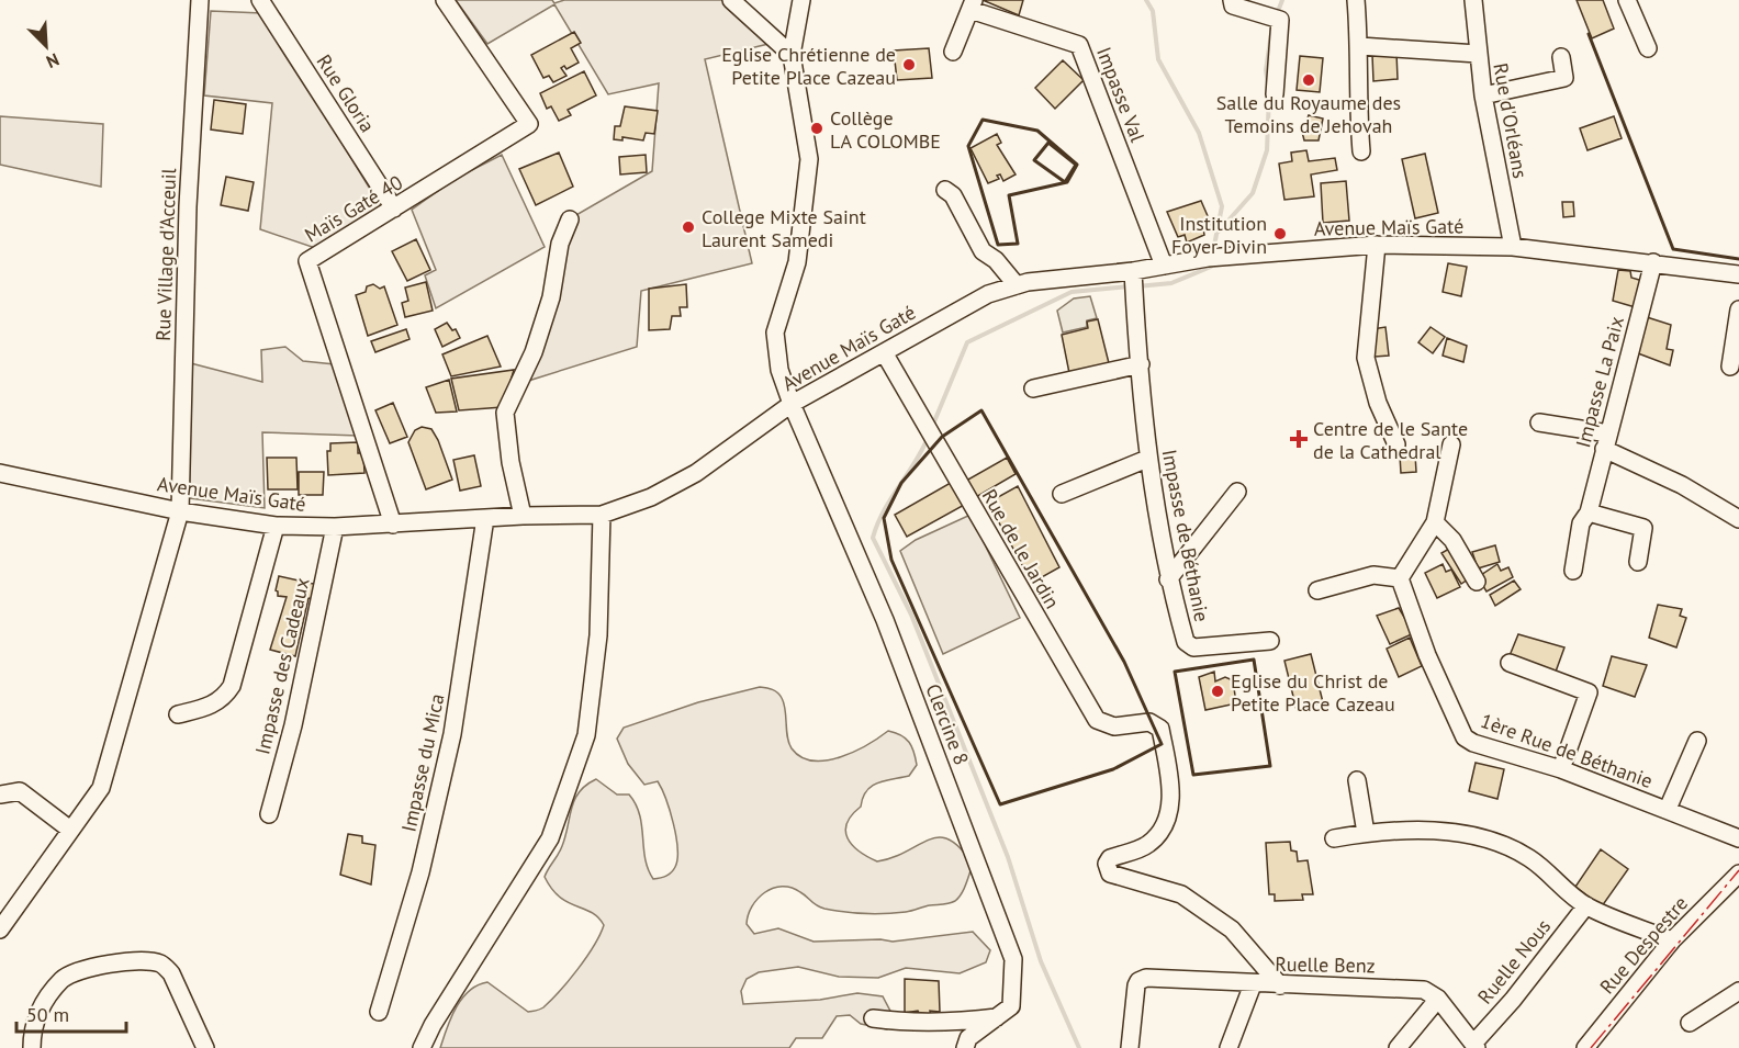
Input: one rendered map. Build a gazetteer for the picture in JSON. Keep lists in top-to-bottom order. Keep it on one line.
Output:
{"streets":{"street":["Rue Gloria","Impasse Val","Rue d'Orléans","Maïs Gaté 40","Avenue Maïs Gaté","Rue Village d'Acceuil","Impasse La Paix","Impasse de Béthanie","Rue de le Jardin","Impasse des Cadeaux","Clercine 8","1ère Rue de Béthanie","Impasse du Mica","Rue Despestre","Ruelle Nous","Ruelle Benz"]},"crossings":[["Rue Gloria","Maïs Gaté 40"],["Impasse Val","Avenue Maïs Gaté"],["Rue d'Orléans","Avenue Maïs Gaté"],["Maïs Gaté 40","Avenue Maïs Gaté"],["Avenue Maïs Gaté","Rue Village d'Acceuil"],["Avenue Maïs Gaté","Impasse La Paix"],["Avenue Maïs Gaté","Impasse de Béthanie"],["Avenue Maïs Gaté","Rue de le Jardin"],["Avenue Maïs Gaté","Impasse des Cadeaux"],["Avenue Maïs Gaté","Clercine 8"],["Avenue Maïs Gaté","Impasse du Mica"],["Rue de le Jardin","Ruelle Benz"]],"places":{"other":["Eglise Chrétienne de Petite Place Cazeau","Salle du Royaume des Temoins de Jehovah","Collège LA COLOMBE","College Mixte Saint Laurent Samedi","Institution Foyer Divin","Eglise du Christ de Petite Place Cazeau"],"health":["Centre de le Sante de la Cathedral"]},"scale_bar":"50 m","north":"bottom right"}
